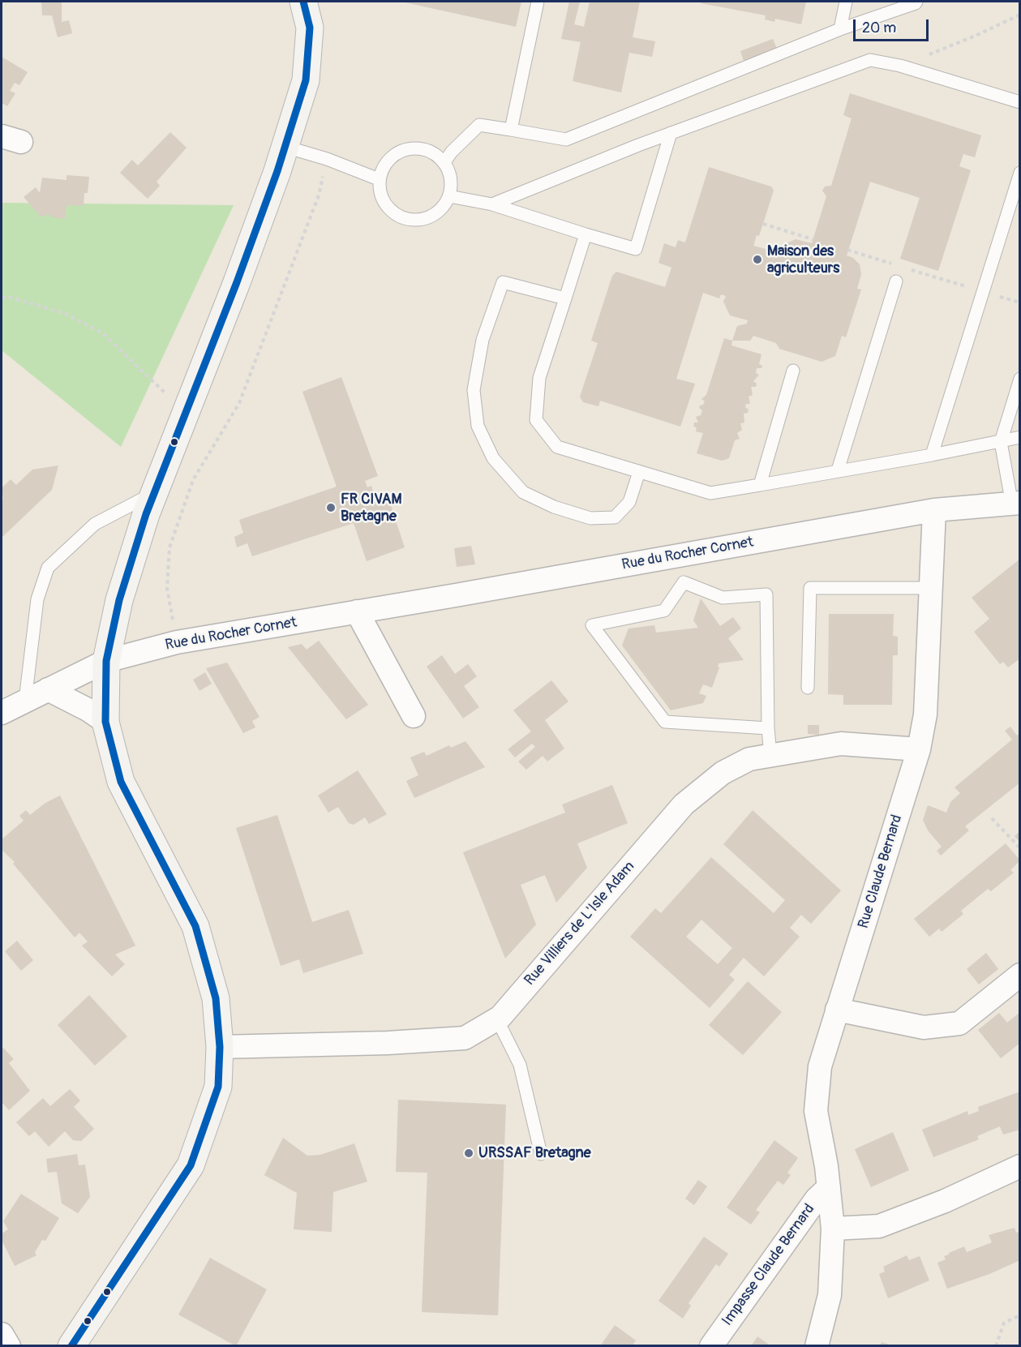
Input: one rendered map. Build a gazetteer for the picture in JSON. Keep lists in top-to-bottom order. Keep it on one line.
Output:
{"streets":{"street":["Rue du Rocher Cornet","Rue Claude Bernard","Rue Villiers de L'Isle Adam","Impasse Claude Bernard"]},"crossings":[["Rue du Rocher Cornet","Rue Claude Bernard"],["Rue Claude Bernard","Rue Villiers de L'Isle Adam"],["Rue Claude Bernard","Impasse Claude Bernard"]],"places":["Maison des agriculteurs","FR CIVAM Bretagne","URSSAF Bretagne"],"scale_bar":"20 m"}
